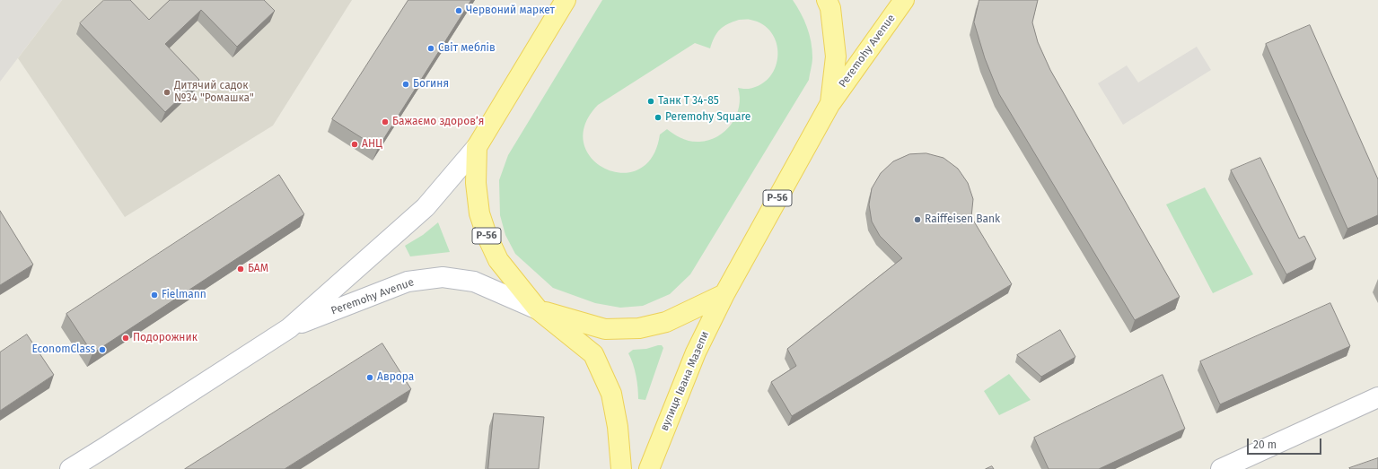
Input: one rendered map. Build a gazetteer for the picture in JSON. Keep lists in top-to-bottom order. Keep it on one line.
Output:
{"streets":{"main road":["Peremohy Avenue","Р-56","вулиця Івана Мазепи"]},"crossings":[["Peremohy Avenue","Р-56"],["Р-56","вулиця Івана Мазепи"]],"places":["Червоний маркет","Світ меблів","Богиня","Дитячий садок №34 \"Ромашка\"","Танк Т 34-85","Peremohy Square","Бажаємо здоровʼя","АНЦ","Raiffeisen Bank","БАМ","Fielmann","Подорожник","EconomClass","Аврора"],"scale_bar":"20 m"}
